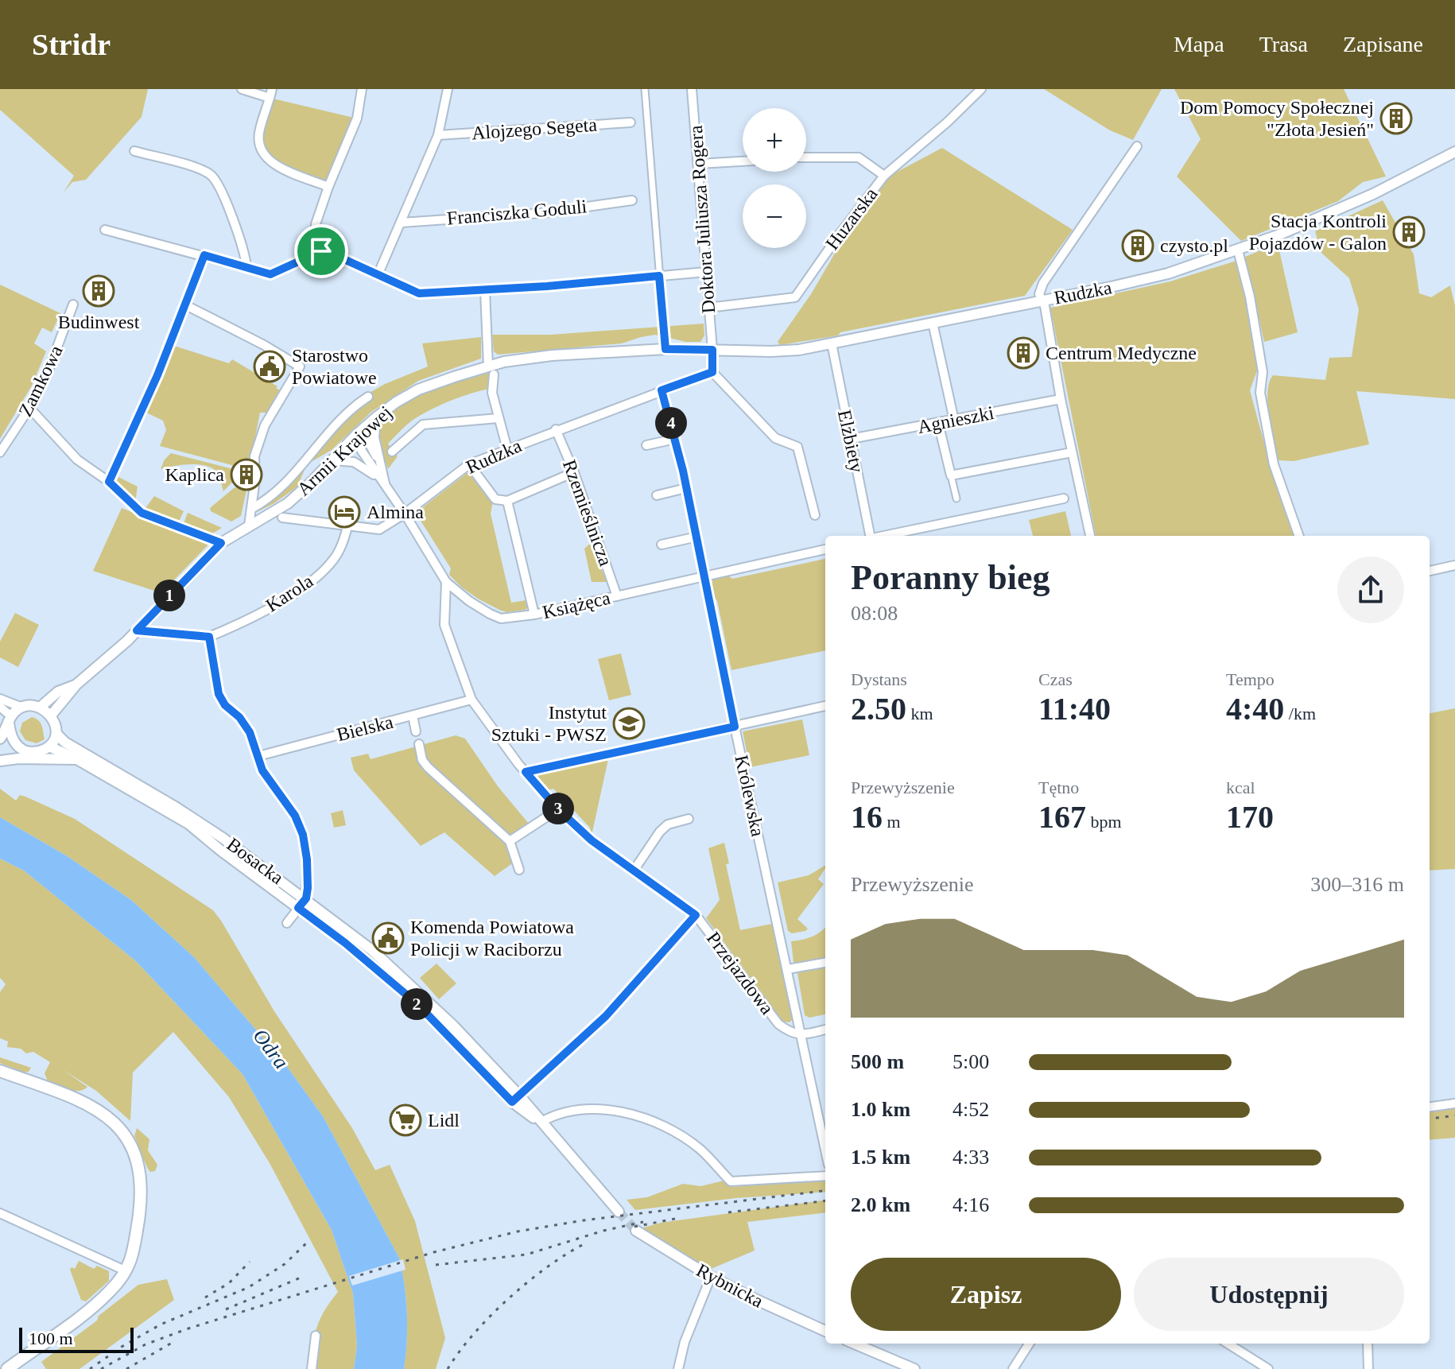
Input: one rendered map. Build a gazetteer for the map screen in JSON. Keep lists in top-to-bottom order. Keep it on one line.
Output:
{"streets":{"street":["Alojzego Segeta","Franciszka Goduli","Huzarska","Doktora Juliusza Rogera","Rudzka","Zamkowa","Agnieszki","Elżbiety","Armii Krajowej","Rzemieślnicza","Karola","Książęca","Bielska","Królewska","Bosacka","Przejazdowa","Rybnicka"]},"crossings":[["Huzarska","Doktora Juliusza Rogera"],["Doktora Juliusza Rogera","Rudzka"],["Doktora Juliusza Rogera","Armii Krajowej"],["Rudzka","Elżbiety"],["Rudzka","Armii Krajowej"],["Rudzka","Rzemieślnicza"],["Rudzka","Karola"],["Rudzka","Książęca"],["Rudzka","Królewska"],["Agnieszki","Elżbiety"],["Armii Krajowej","Książęca"],["Armii Krajowej","Bosacka"],["Rzemieślnicza","Książęca"],["Książęca","Królewska"],["Książęca","Przejazdowa"],["Bielska","Przejazdowa"],["Królewska","Przejazdowa"]],"water":["Odra"],"places":{"building":["Dom Pomocy Społecznej \"Złota Jesień\"","Stacja Kontroli Pojazdów - Galon","czysto.pl","Budinwest","Centrum Medyczne","Kaplica"],"public building":["Starostwo Powiatowe","Komenda Powiatowa Policji w Raciborzu"],"hotel":["Almina"],"school or university":["Instytut Sztuki - PWSZ"],"supermarket":["Lidl"]},"scale_bar":"100 m","page":{"header":"Stridr","nav":["Mapa","Trasa","Zapisane"],"map_buttons":["+","−"],"pins":["4","1","3","2"],"heading":["Poranny bieg","08:08"],"stats":[["Dystans","2.50 km"],["Czas","11:40"],["Tempo","4:40 /km"],["Przewyższenie","16 m"],["Tętno","167 bpm"],["kcal","170"]],"chart":["Przewyższenie","300–316 m"],"list":[{"name":"500 m","note":"5:00"},{"name":"1.0 km","note":"4:52"},{"name":"1.5 km","note":"4:33"},{"name":"2.0 km","note":"4:16"}],"buttons":["Zapisz","Udostępnij"],"scale":"100 m"}}
